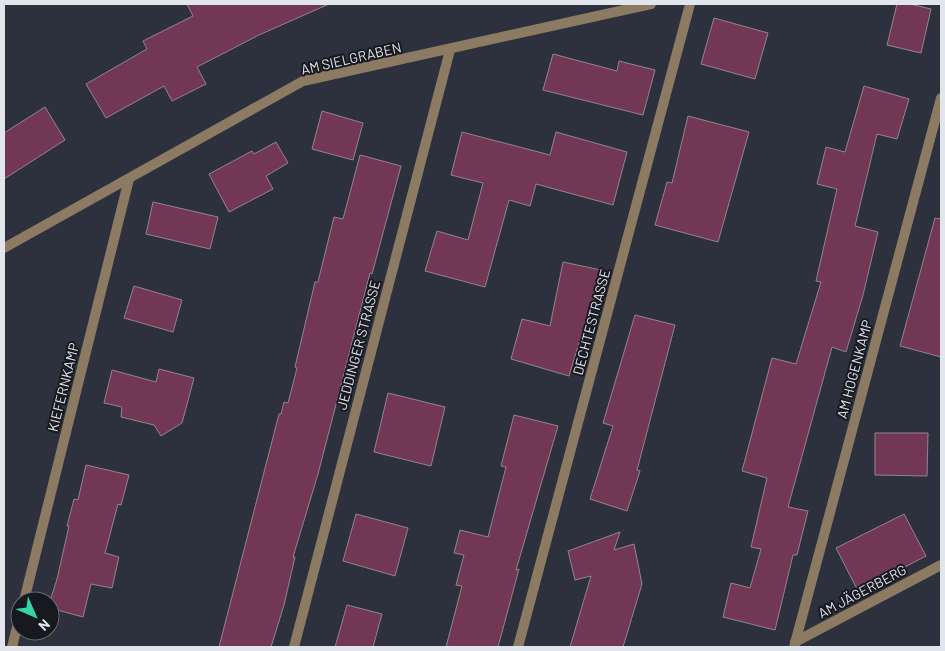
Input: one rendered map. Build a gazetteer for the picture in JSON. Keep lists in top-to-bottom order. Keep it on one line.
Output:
{"streets":{"street":["AM SIELGRABEN","DECHTESTRASSE","JEDDINGER STRASSE","AM HOGENKAMP","KIEFERNKAMP","AM JÄGERBERG"]},"crossings":[["AM SIELGRABEN","JEDDINGER STRASSE"],["AM SIELGRABEN","KIEFERNKAMP"],["AM HOGENKAMP","AM JÄGERBERG"]],"north":"bottom right"}
